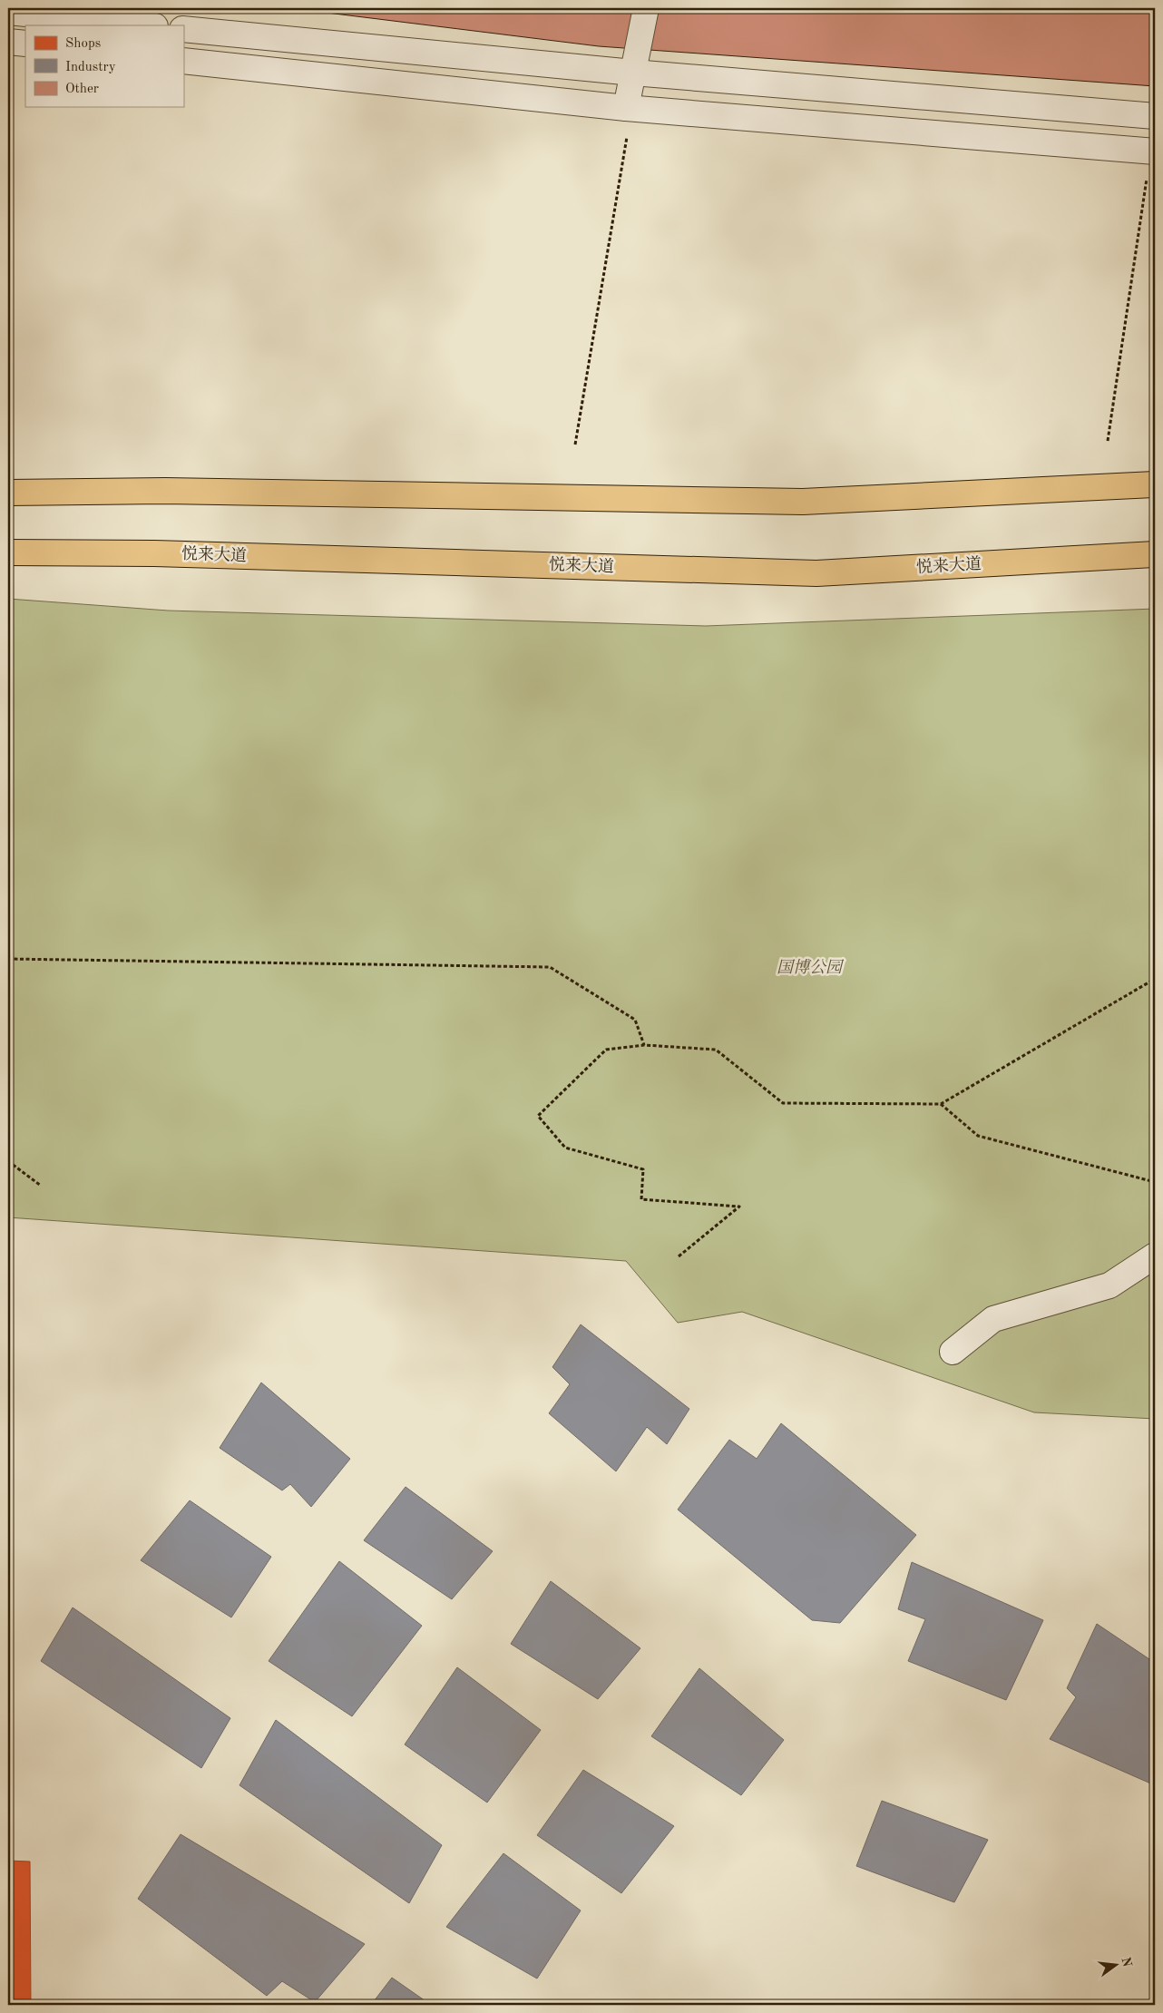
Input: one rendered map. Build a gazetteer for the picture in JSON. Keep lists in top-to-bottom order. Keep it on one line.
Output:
{"streets":{"main road":["悦来大道"]},"parks":["国博公园"],"legend":["Shops","Industry","Other"],"north":"right"}
